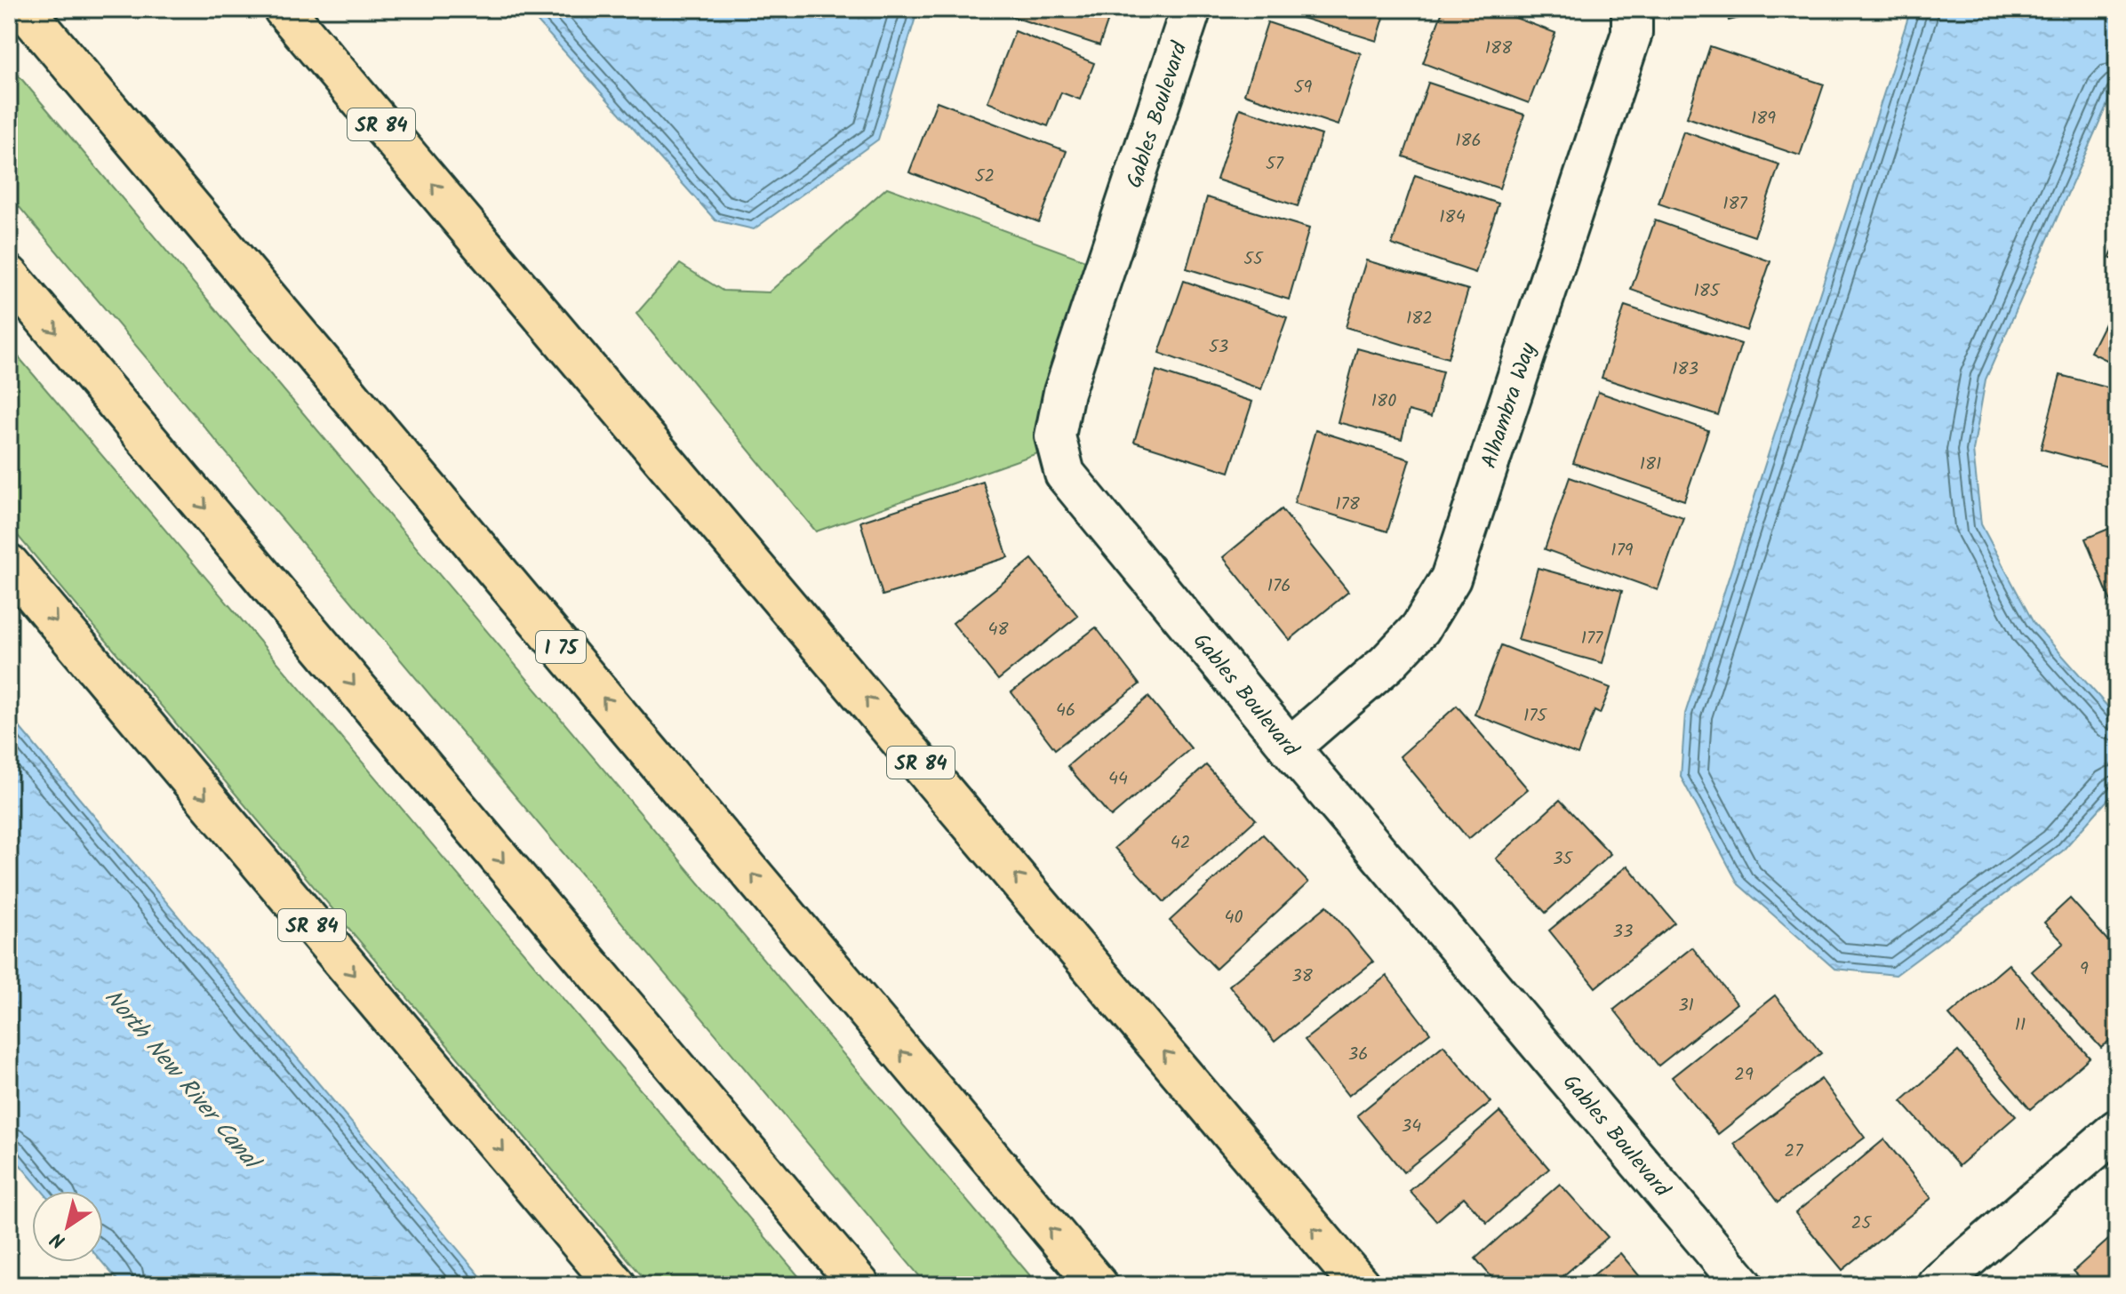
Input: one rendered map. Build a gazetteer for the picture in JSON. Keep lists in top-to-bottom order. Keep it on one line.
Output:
{"streets":{"main road":["SR 84","I 75"],"street":["Gables Boulevard","Alhambra Way"]},"crossings":[["Gables Boulevard","Alhambra Way"]],"water":["North New River Canal"],"house_numbers":["188","59","189","186","57","52","187","184","55","185","182","53","183","180","181","178","179","176","48","177","46","175","44","42","35","40","33","9","38","31","11","36","29","34","27","25"],"north":"bottom left"}
